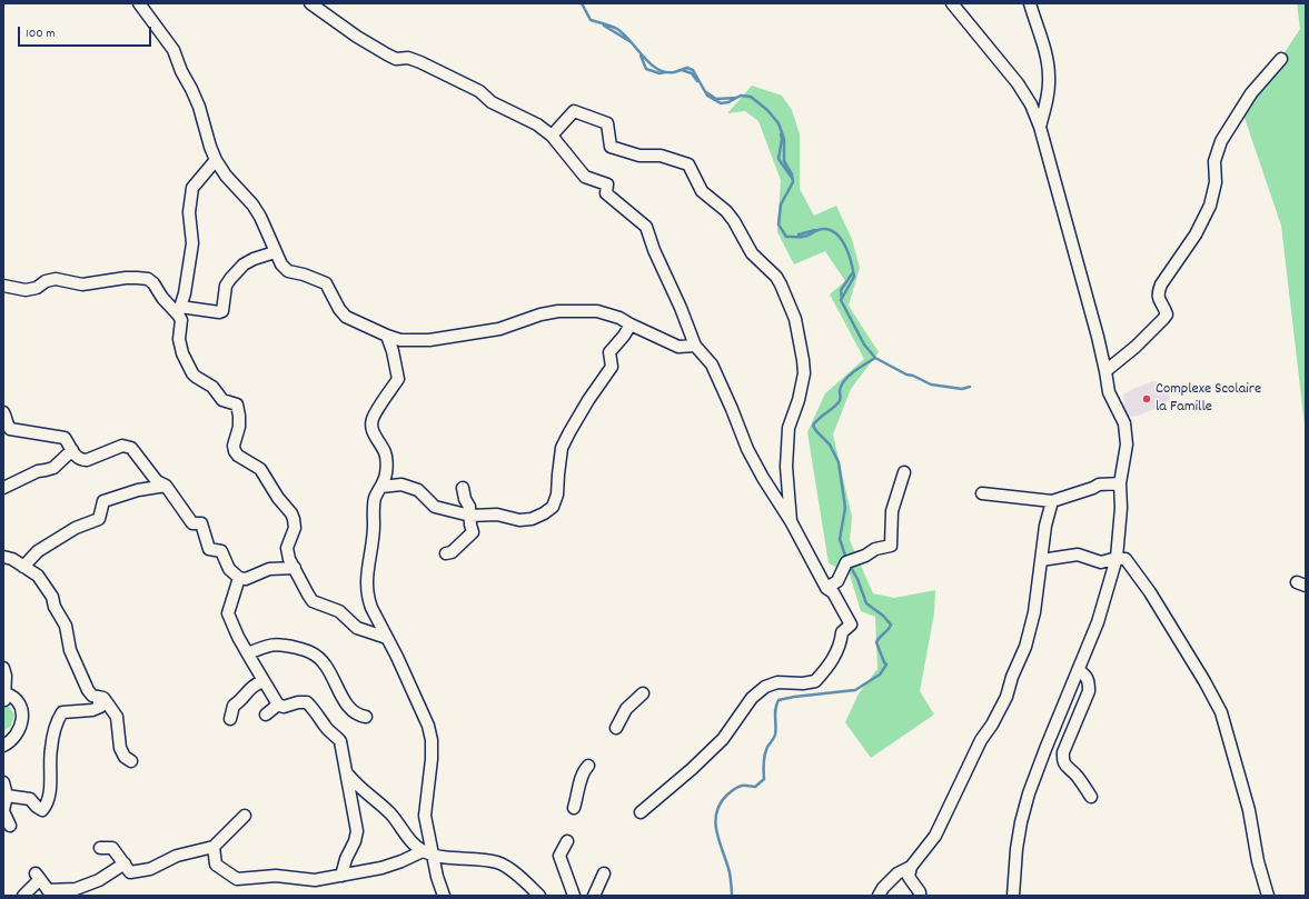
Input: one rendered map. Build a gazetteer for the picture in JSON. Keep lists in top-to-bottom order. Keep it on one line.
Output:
{"places":["Complexe Scolaire la Famille"],"scale_bar":"100 m"}
